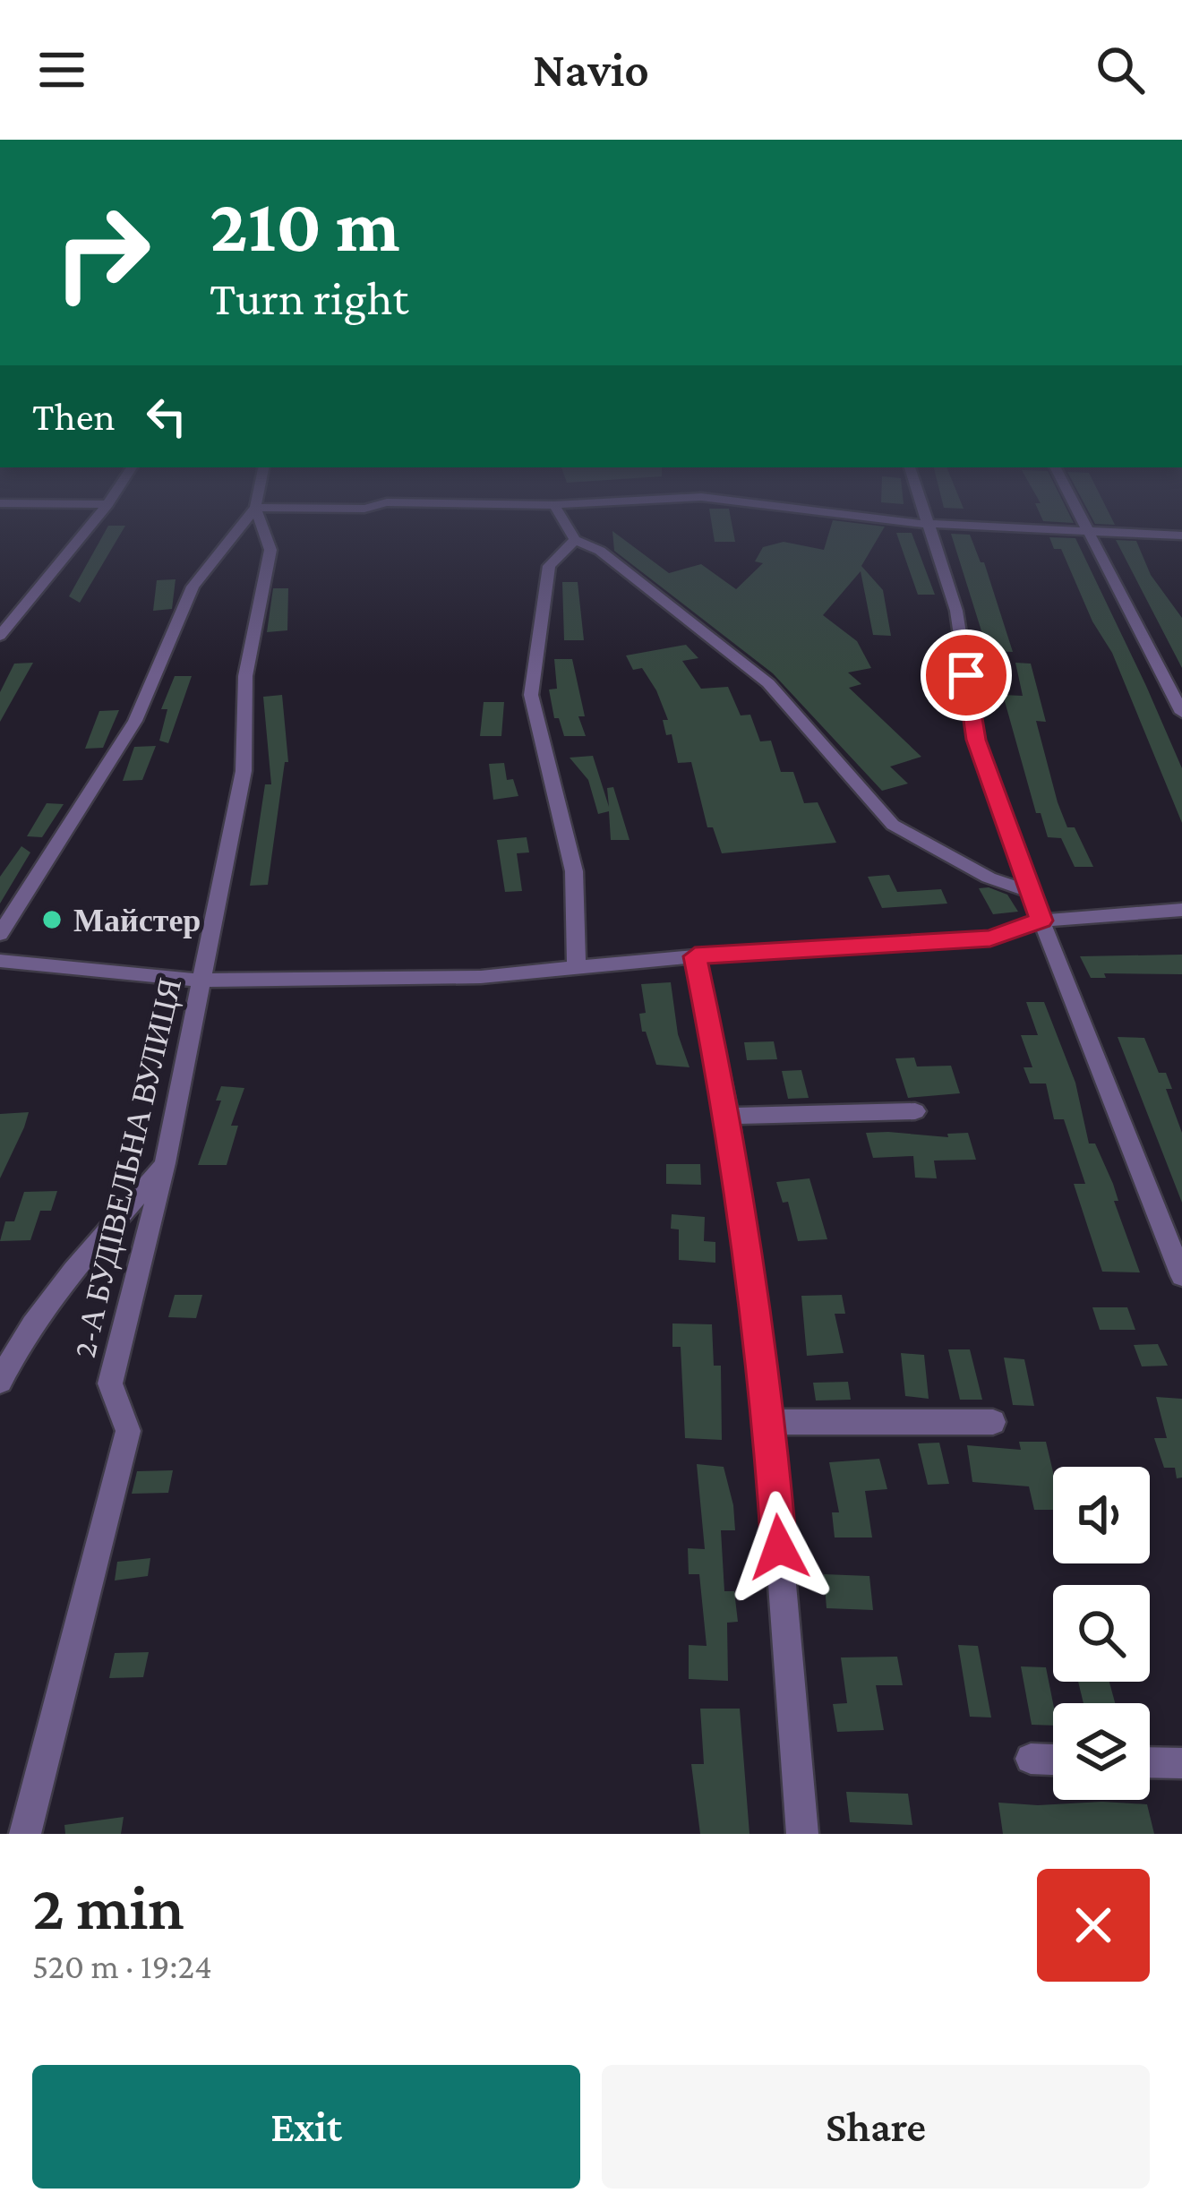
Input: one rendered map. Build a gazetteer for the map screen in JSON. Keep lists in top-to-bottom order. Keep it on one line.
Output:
{"streets":{"street":["2-А БУДІВЕЛЬНА ВУЛИЦЯ"]},"places":["Майстер"],"page":{"header":"Navio","turn":["210 m","Turn right"],"then":"Then","heading":["2 min","520 m · 19:24"],"buttons":["Exit","Share"]}}
